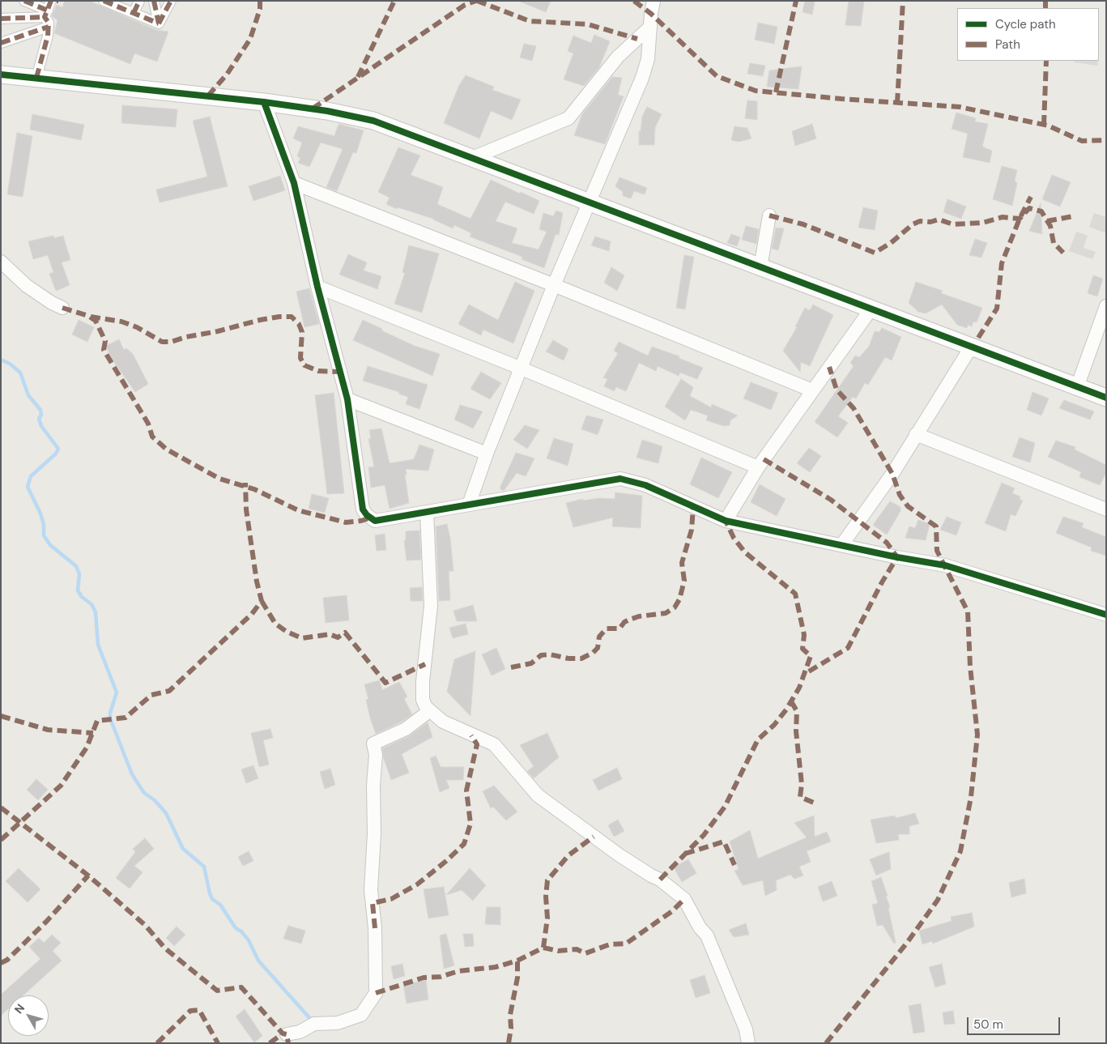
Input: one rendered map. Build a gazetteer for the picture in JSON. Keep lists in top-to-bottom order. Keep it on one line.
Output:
{"legend":["Cycle path","Path"],"scale_bar":"50 m","north":"top left"}
